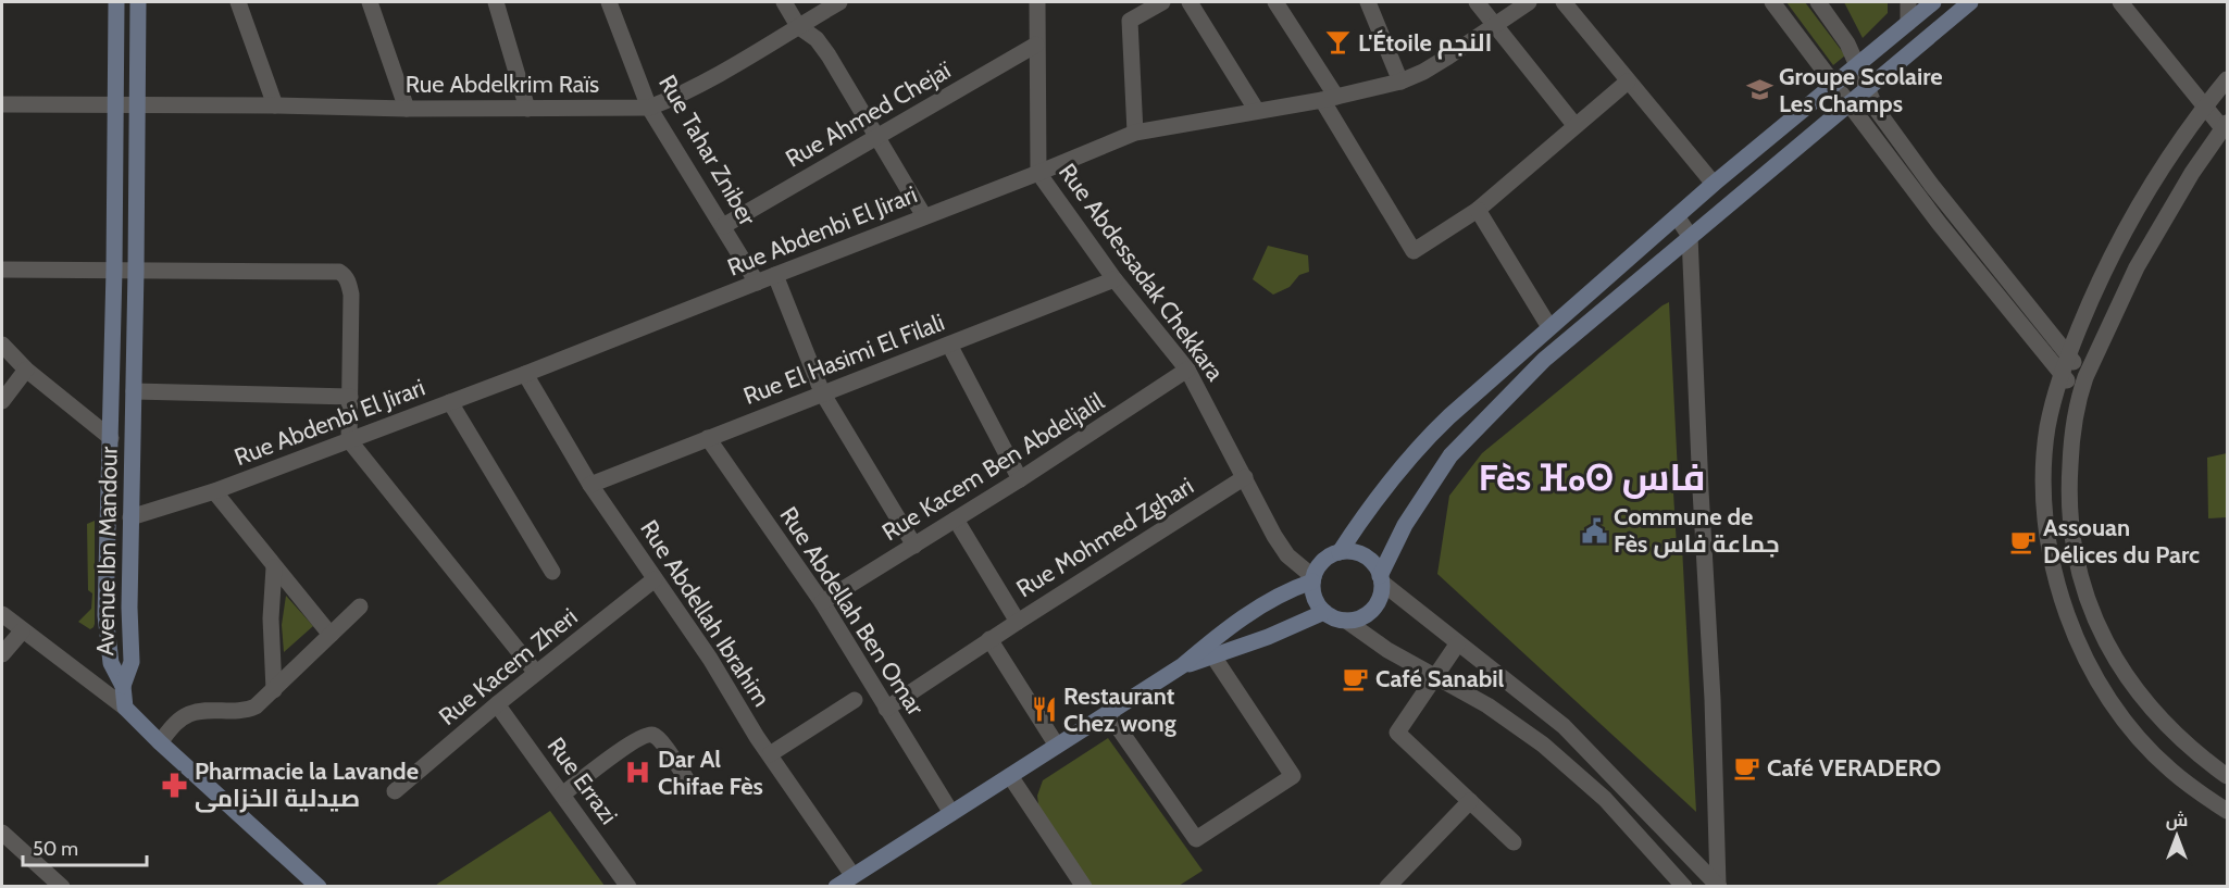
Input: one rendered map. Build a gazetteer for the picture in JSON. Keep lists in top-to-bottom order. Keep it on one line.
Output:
{"streets":{"street":["Rue Abdelkrim Raïs","Rue Ahmed Chejaï","Rue Tahar Zniber","Rue Abdenbi El Jirari","Rue Abdessadak Chekkara","Rue El Hasimi El Filali","Rue Kacem Ben Abdeljalil","Rue Mohmed Zghari","Avenue Ibn Mandour","Rue Abdellah Ben Omar","Rue Abdellah Ibrahim","Rue Kacem Zheri","Rue Errazi"]},"crossings":[["Rue Abdelkrim Raïs","Rue Tahar Zniber"],["Rue Abdelkrim Raïs","Avenue Ibn Mandour"],["Rue Ahmed Chejaï","Rue Tahar Zniber"],["Rue Ahmed Chejaï","Rue Abdessadak Chekkara"],["Rue Tahar Zniber","Rue Abdenbi El Jirari"],["Rue Abdenbi El Jirari","Rue Abdessadak Chekkara"],["Rue Abdenbi El Jirari","Avenue Ibn Mandour"],["Rue Abdenbi El Jirari","Rue Abdellah Ibrahim"],["Rue Abdessadak Chekkara","Rue El Hasimi El Filali"],["Rue Abdessadak Chekkara","Rue Kacem Ben Abdeljalil"],["Rue Abdessadak Chekkara","Rue Mohmed Zghari"],["Rue El Hasimi El Filali","Rue Abdellah Ben Omar"],["Rue El Hasimi El Filali","Rue Abdellah Ibrahim"],["Rue Kacem Ben Abdeljalil","Rue Abdellah Ben Omar"],["Rue Mohmed Zghari","Rue Abdellah Ben Omar"],["Rue Abdellah Ibrahim","Rue Kacem Zheri"],["Rue Kacem Zheri","Rue Errazi"]],"districts":["Fès ⴼⴰⵙ فاس"],"places":{"bar":["L'Étoile النجم"],"school or university":["Groupe Scolaire Les Champs"],"public building":["Commune de Fès جماعة فاس"],"cafe":["Assouan Délices du Parc","Café Sanabil","Café VERADERO"],"restaurant":["Restaurant Chez wong"],"hospital":["Dar Al Chifae Fès"],"pharmacy":["Pharmacie la Lavande صيدلية الخزامى"]},"scale_bar":"50 m","north":"top"}
